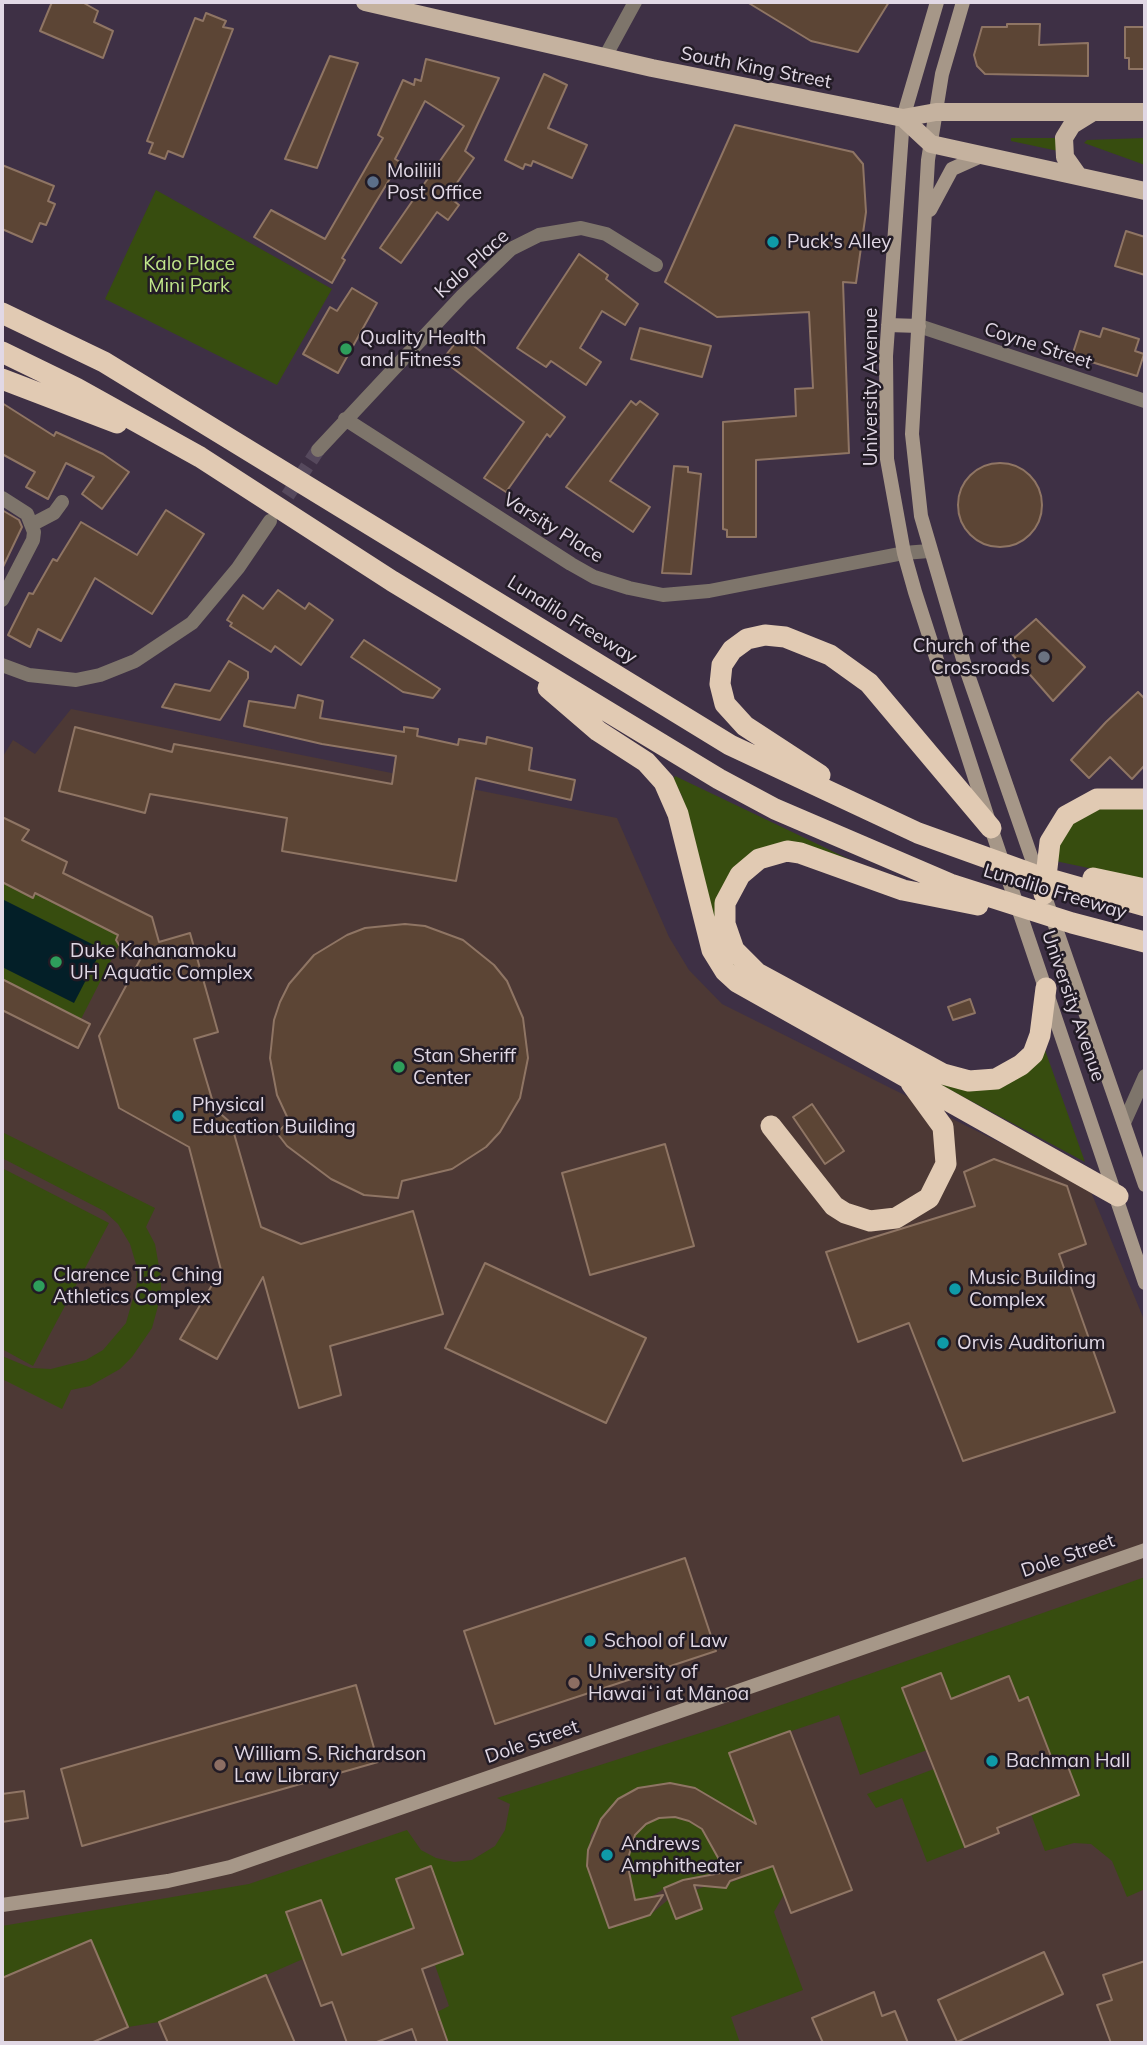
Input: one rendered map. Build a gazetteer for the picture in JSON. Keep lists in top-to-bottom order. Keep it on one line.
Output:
{"streets":{"highway":["Lunalilo Freeway"],"main road":["South King Street","University Avenue","Dole Street"],"street":["Kalo Place","Coyne Street","Varsity Place"]},"crossings":[["South King Street","University Avenue"],["Kalo Place","Varsity Place"],["Coyne Street","University Avenue"],["University Avenue","Varsity Place"]],"parks":["Kalo Place Mini Park"],"places":["Moiliili Post Office","Puck's Alley","Quality Health and Fitness","Church of the Crossroads","Duke Kahanamoku UH Aquatic Complex","Stan Sheriff Center","Physical Education Building","Clarence T.C. Ching Athletics Complex","Music Building Complex","Orvis Auditorium","School of Law","University of Hawaiʻi at Mānoa","Bachman Hall","William S. Richardson Law Library","Andrews Amphitheater"]}
